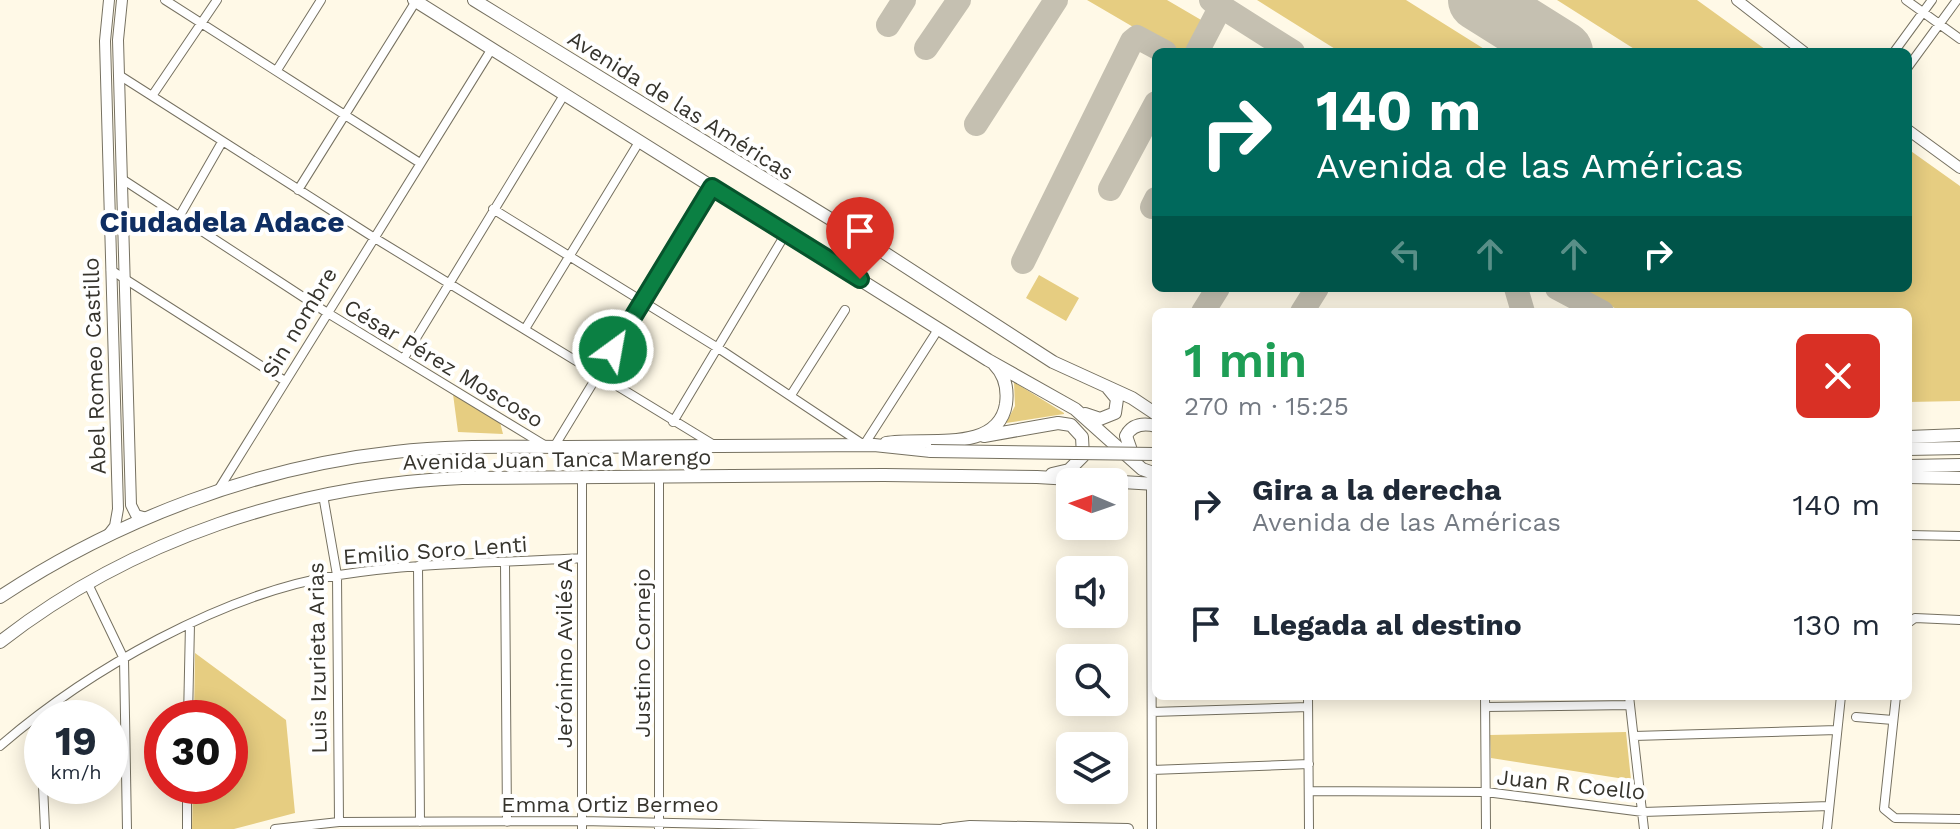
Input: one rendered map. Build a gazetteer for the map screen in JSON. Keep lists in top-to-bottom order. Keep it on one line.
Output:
{"streets":{"main road":["Avenida de las Américas","Avenida Juan Tanca Marengo"],"street":["Sin nombre","César Pérez Moscoso","Abel Romeo Castillo","Emilio Soro Lenti","Jerónimo Avilés A","Justino Cornejo","Luis Izurieta Arias","Juan R Coello","Emma Ortiz Bermeo"]},"crossings":[["Sin nombre","César Pérez Moscoso"],["Sin nombre","Avenida Juan Tanca Marengo"],["César Pérez Moscoso","Abel Romeo Castillo"],["César Pérez Moscoso","Avenida Juan Tanca Marengo"],["Abel Romeo Castillo","Avenida Juan Tanca Marengo"],["Avenida Juan Tanca Marengo","Jerónimo Avilés A"],["Avenida Juan Tanca Marengo","Justino Cornejo"],["Avenida Juan Tanca Marengo","Luis Izurieta Arias"],["Emilio Soro Lenti","Jerónimo Avilés A"],["Emilio Soro Lenti","Luis Izurieta Arias"],["Jerónimo Avilés A","Emma Ortiz Bermeo"],["Justino Cornejo","Emma Ortiz Bermeo"],["Luis Izurieta Arias","Emma Ortiz Bermeo"]],"districts":["Ciudadela Adace"],"north":"left","page":{"turn":["140 m","Avenida de las Américas"],"heading":["1 min","270 m · 15:25"],"list":[{"name":"Gira a la derecha","note":"Avenida de las Américas","value":"140 m"},{"name":"Llegada al destino","value":"130 m"}],"speed":"19 km/h","limit":"30"}}
